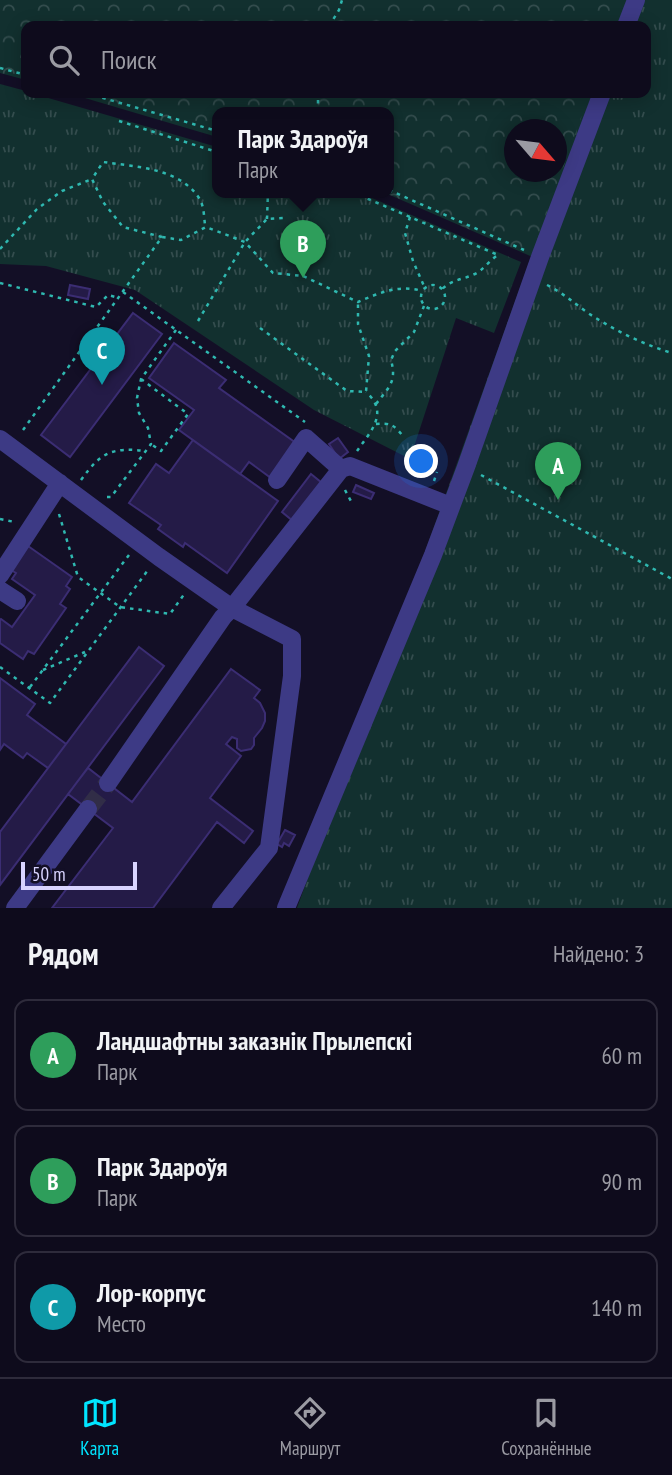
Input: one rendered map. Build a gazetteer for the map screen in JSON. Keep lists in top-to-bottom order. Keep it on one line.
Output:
{"scale_bar":"50 m","north":"bottom right","page":{"search":"Поиск","popup":["Парк Здароўя","Парк"],"pins":["B","C","A"],"scale":"50 m","heading":["Рядом","Найдено: 3"],"list":[{"mark":"A","name":"Ландшафтны заказнік Прылепскі","note":"Парк","value":"60 m"},{"mark":"B","name":"Парк Здароўя","note":"Парк","value":"90 m"},{"mark":"C","name":"Лор-корпус","note":"Место","value":"140 m"}],"nav":["Карта","Маршрут","Сохранённые"]}}
